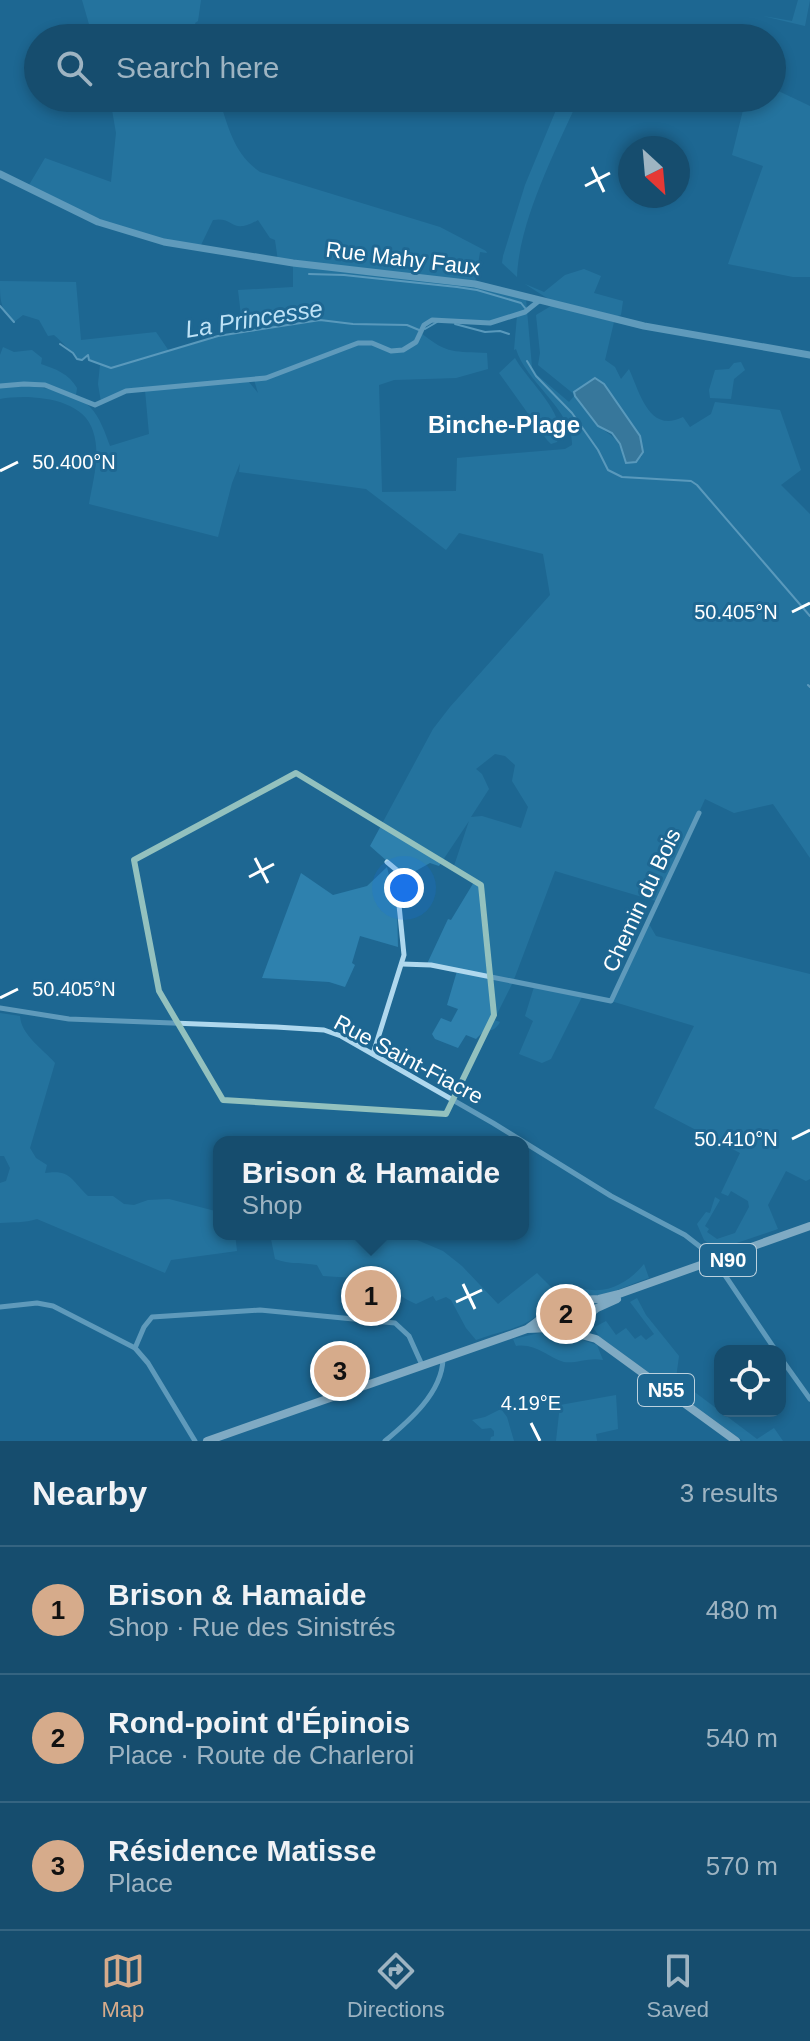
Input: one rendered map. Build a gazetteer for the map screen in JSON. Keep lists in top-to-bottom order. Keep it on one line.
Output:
{"streets":{"main road":["N90","N55"],"street":["Rue Mahy Faux","Chemin du Bois","Rue Saint-Fiacre"]},"crossings":[["Rue Saint-Fiacre","N90"],["N90","N55"]],"districts":["Binche-Plage"],"water":["La Princesse"],"north":"bottom right","page":{"search":"Search here","popup":["Brison & Hamaide","Shop"],"pins":["1","2","3"],"heading":["Nearby","3 results"],"list":[{"mark":"1","name":"Brison & Hamaide","note":"Shop · Rue des Sinistrés","value":"480 m"},{"mark":"2","name":"Rond-point d'Épinois","note":"Place · Route de Charleroi","value":"540 m"},{"mark":"3","name":"Résidence Matisse","note":"Place","value":"570 m"}],"nav":["Map","Directions","Saved"]},"coordinates":["50.400°N","50.405°N","50.410°N","4.19°E"]}
